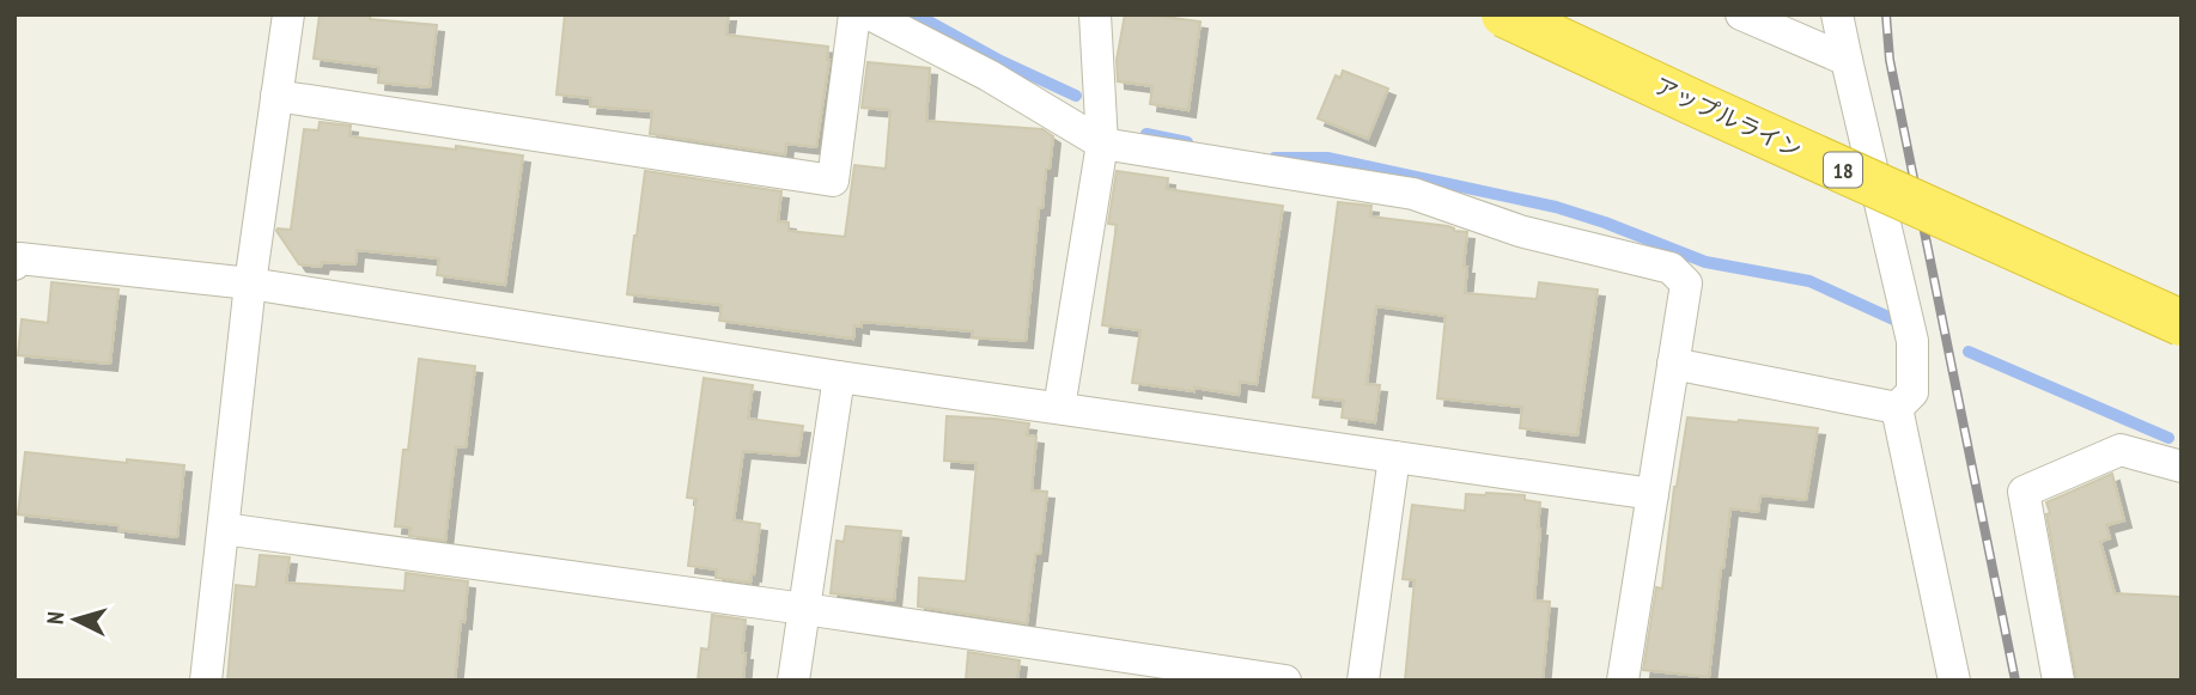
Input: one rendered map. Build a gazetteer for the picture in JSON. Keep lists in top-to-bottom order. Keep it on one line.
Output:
{"streets":{"highway":["アップルライン","18"]},"north":"left"}
